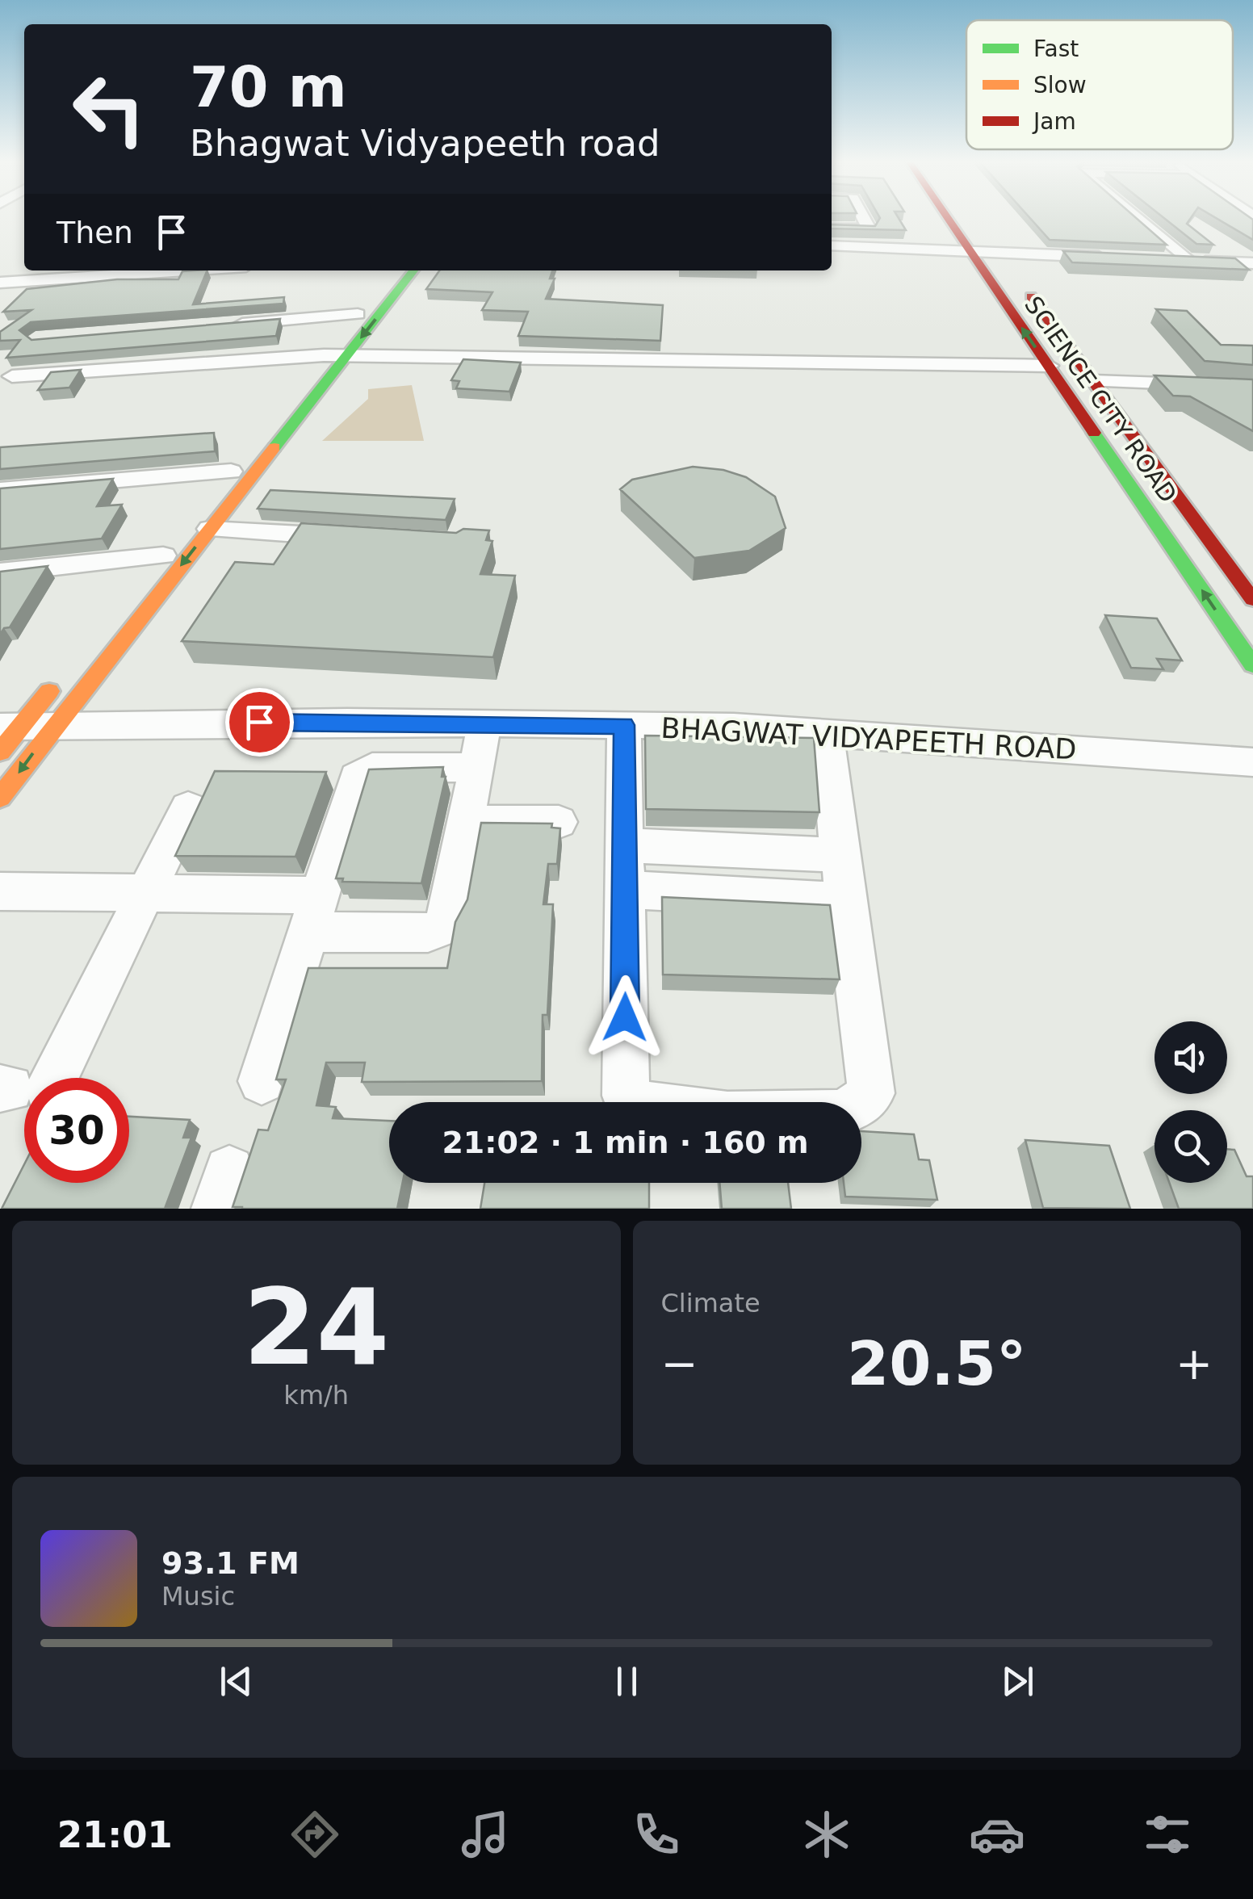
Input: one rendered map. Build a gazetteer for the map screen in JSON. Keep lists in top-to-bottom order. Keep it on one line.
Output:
{"streets":{"main road":["SCIENCE CITY ROAD"],"street":["BHAGWAT VIDYAPEETH ROAD"]},"legend":["Fast","Slow","Jam"],"page":{"turn":["70 m","Bhagwat Vidyapeeth road"],"then":"Then","limit":"30","trip":"21:02 · 1 min · 160 m","tile":[["24","km/h"],"Climate"],"heat":["−","20.5°","+"],"song":["93.1 FM","Music"],"tabs":"21:01"}}
